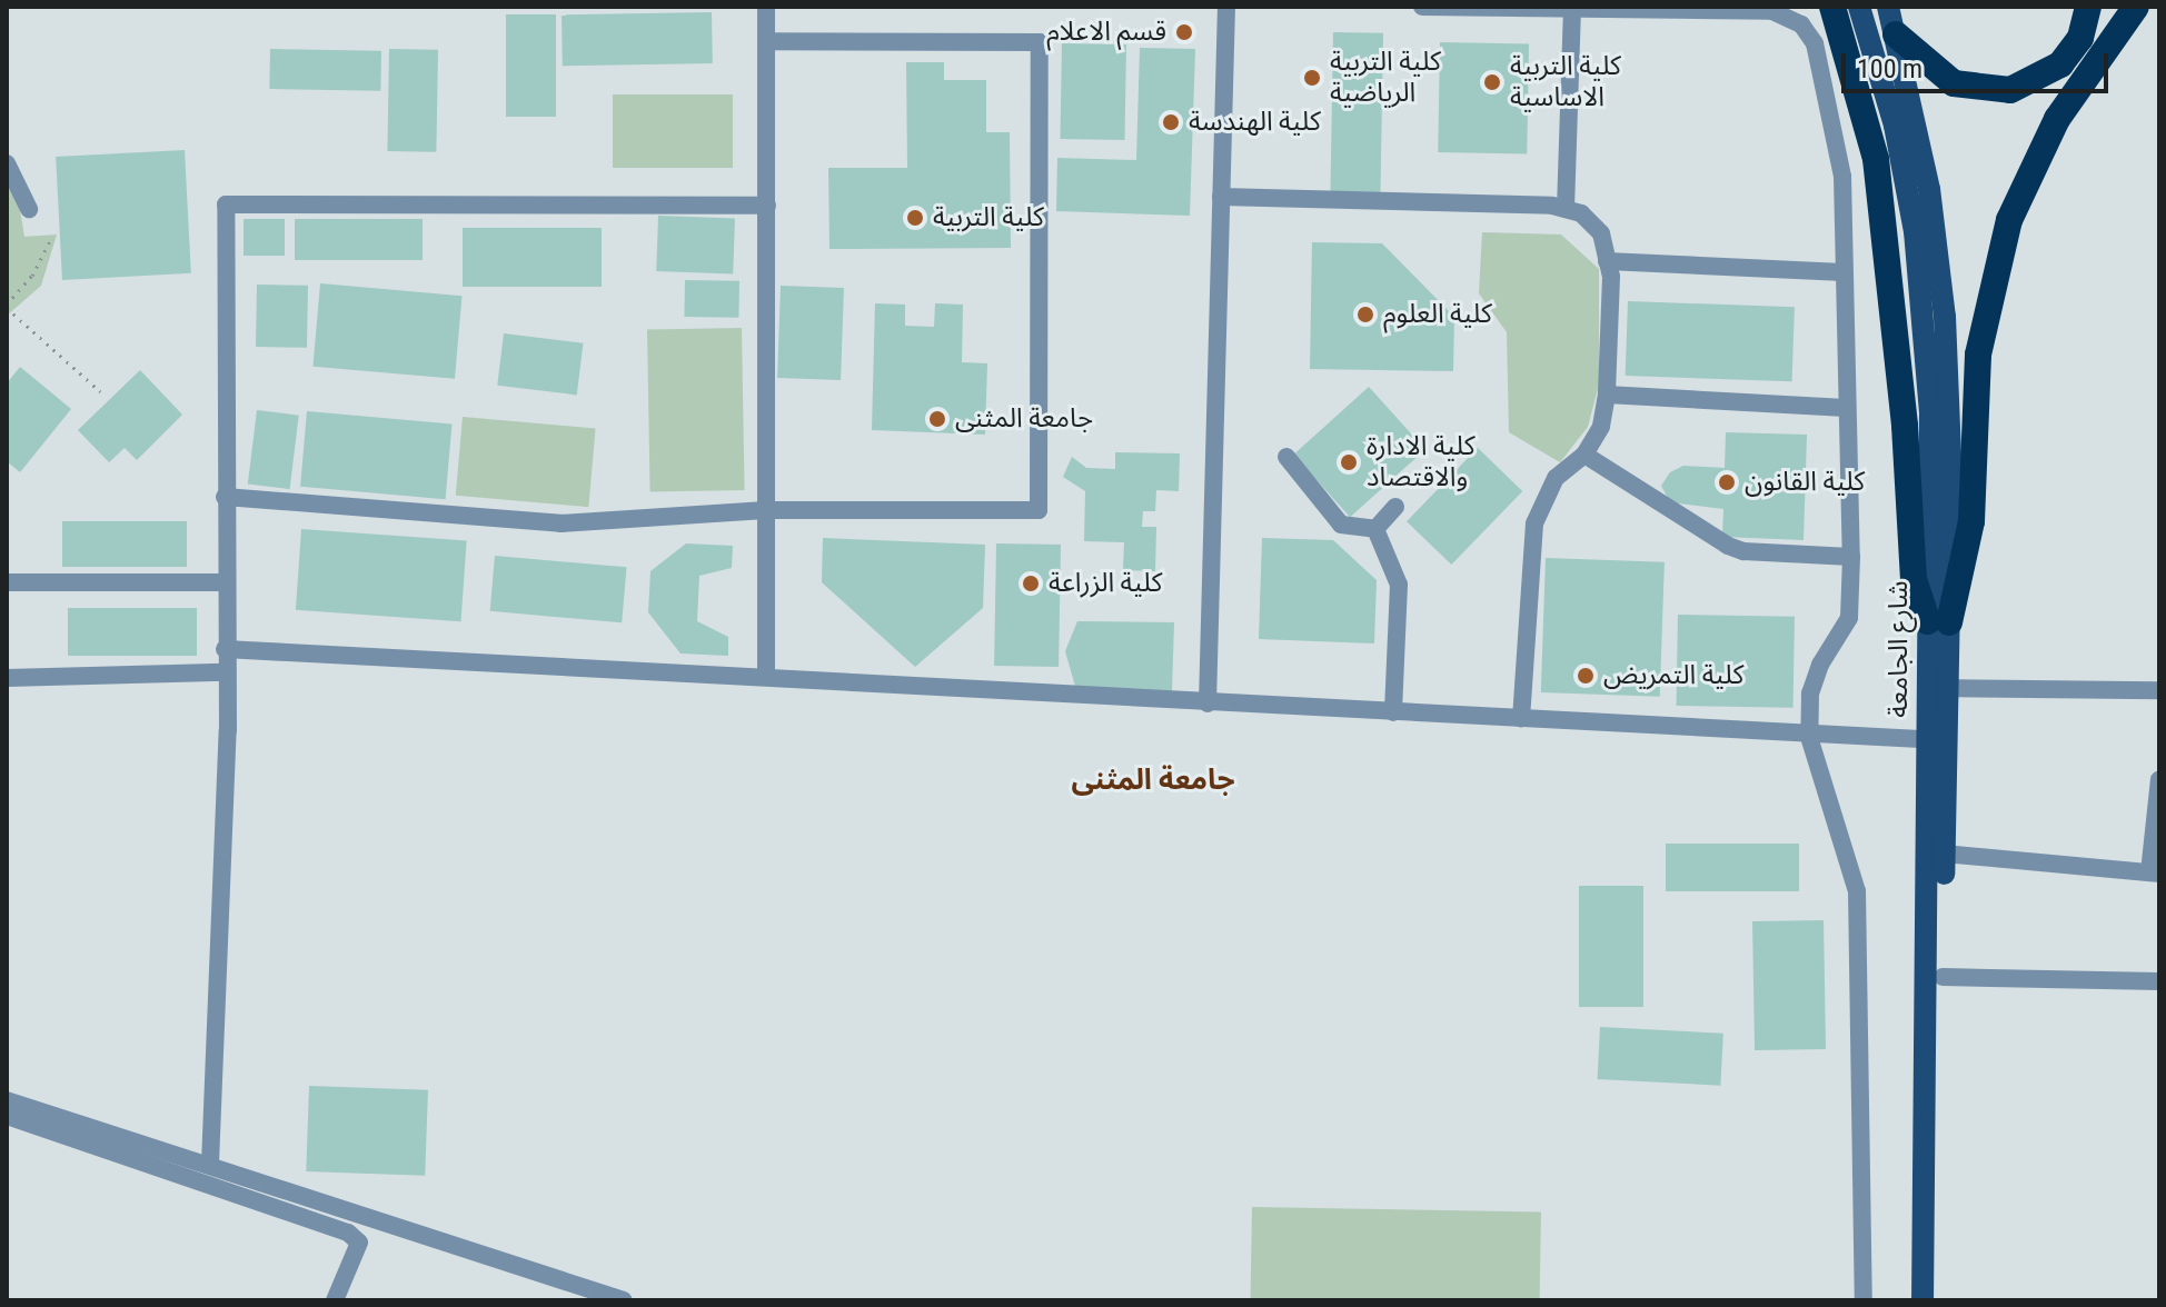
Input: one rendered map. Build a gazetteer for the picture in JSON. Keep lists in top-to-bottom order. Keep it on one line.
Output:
{"streets":{"main road":["شارع الجامعة"]},"districts":["جامعة المثنى"],"places":["قسم الاعلام","كلية التربية الرياضية","كلية التربية الاساسية","كلية الهندسة","كلية التربية","كلية العلوم","جامعة المثنى","كلية الادارة والاقتصاد","كلية القانون","كلية الزراعة","كلية التمريض"],"scale_bar":"100 m"}
